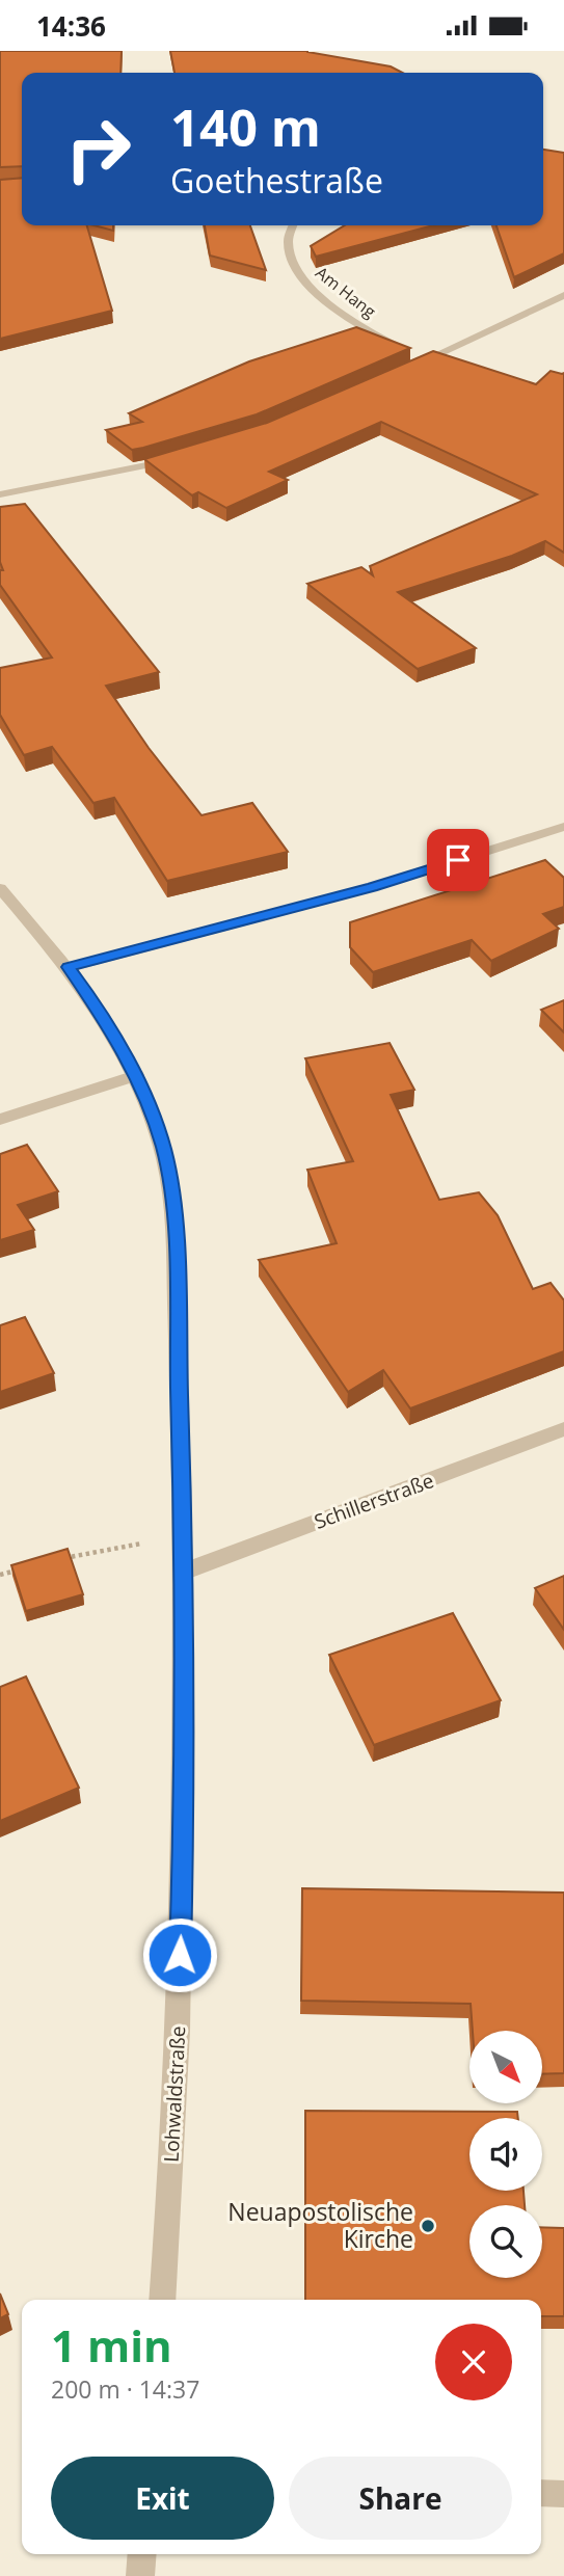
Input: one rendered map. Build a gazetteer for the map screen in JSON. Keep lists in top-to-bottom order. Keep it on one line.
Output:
{"streets":{"street":["Am Hang","Schillerstraße","Lohwaldstraße"]},"crossings":[["Schillerstraße","Lohwaldstraße"]],"places":["Neuapostolische Kirche"],"north":"bottom right","page":{"status":"14:36","turn":["140 m","Goethestraße"],"heading":["1 min","200 m · 14:37"],"buttons":["Exit","Share"]}}
